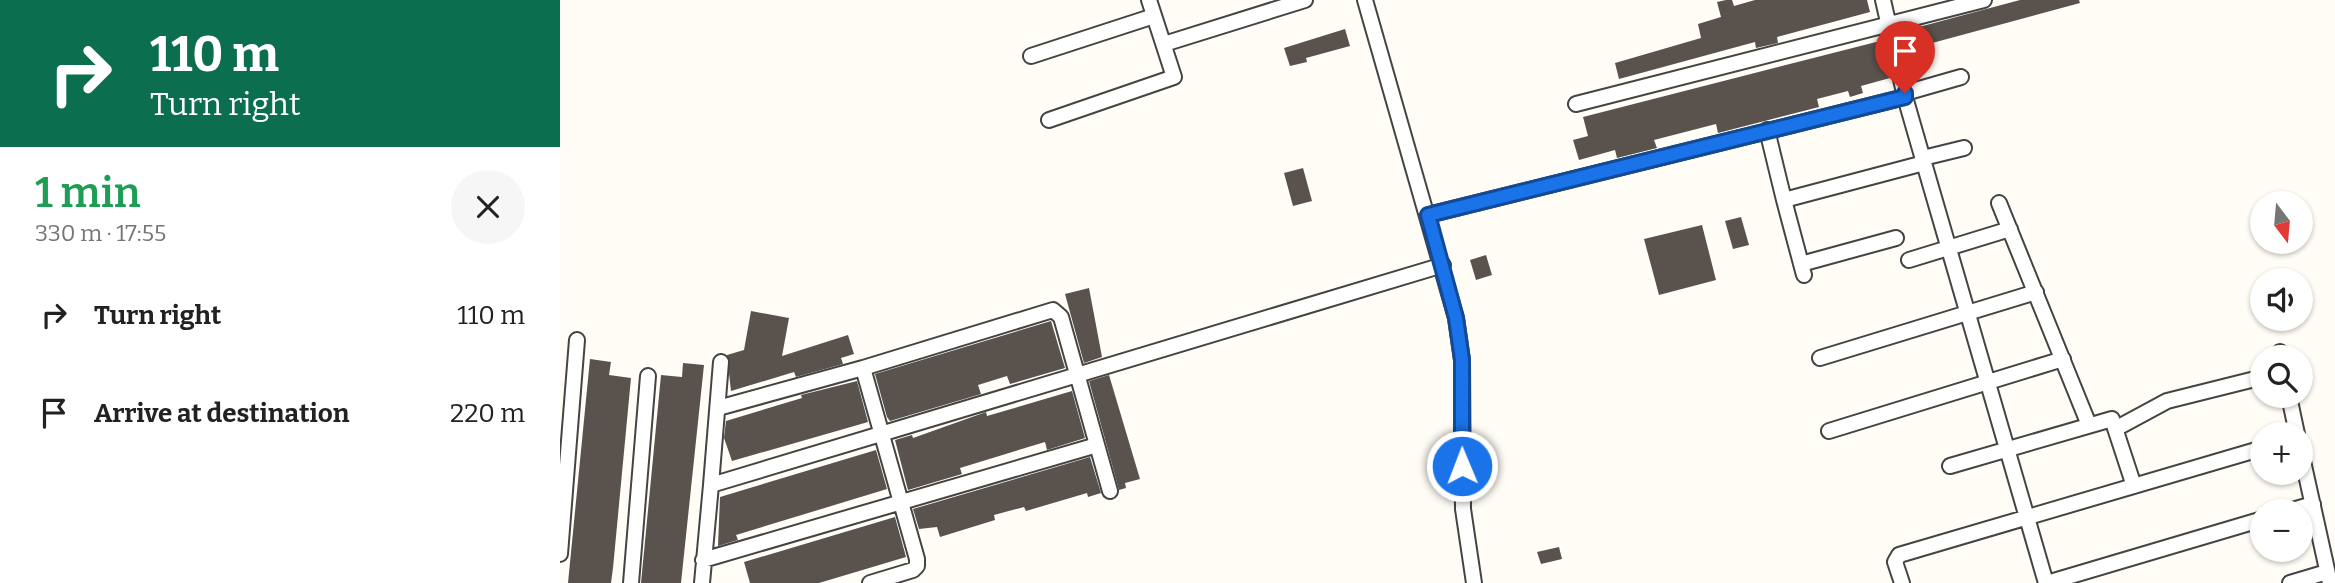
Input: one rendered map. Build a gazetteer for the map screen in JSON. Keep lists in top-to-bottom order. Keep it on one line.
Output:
{"north":"bottom","page":{"turn":["110 m","Turn right"],"heading":["1 min","330 m · 17:55"],"map_buttons":["+","−"],"list":[{"name":"Turn right","value":"110 m"},{"name":"Arrive at destination","value":"220 m"}]}}
